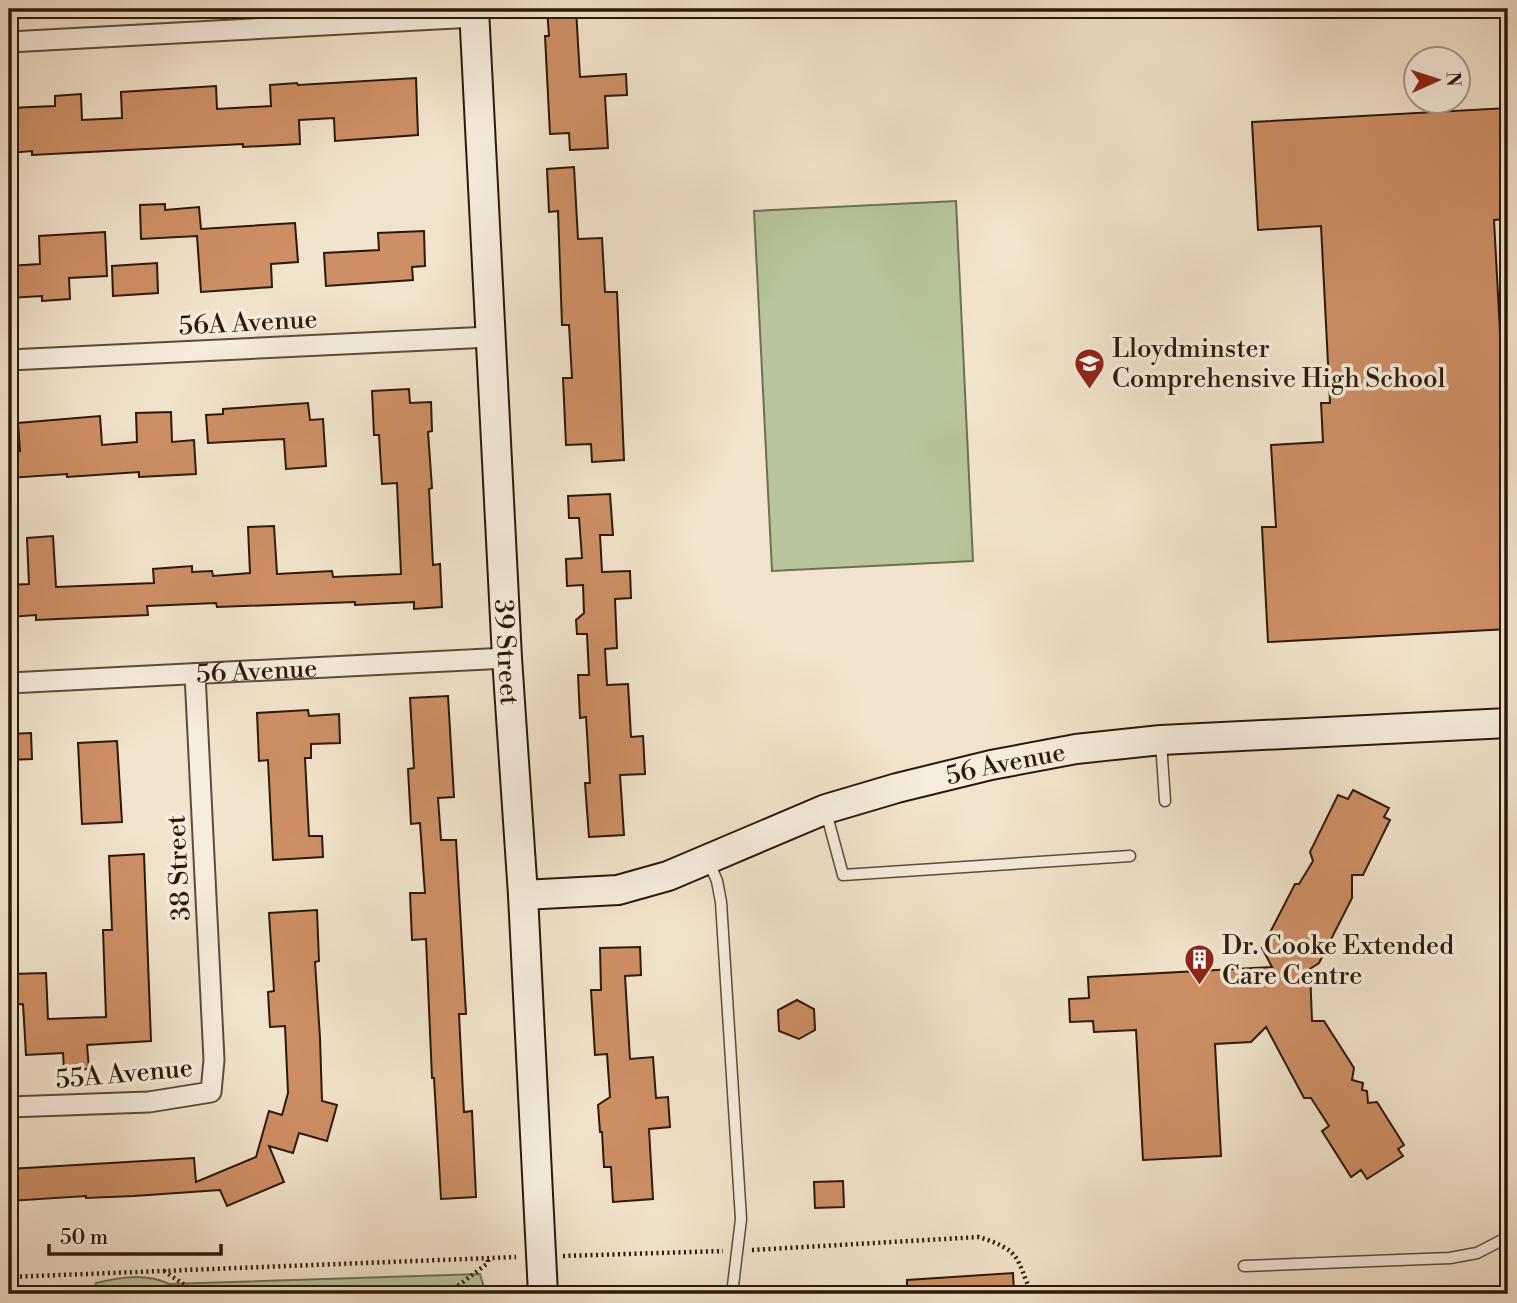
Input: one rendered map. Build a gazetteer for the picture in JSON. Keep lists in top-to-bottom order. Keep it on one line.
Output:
{"streets":{"street":["56A Avenue","39 Street","56 Avenue","38 Street","55A Avenue"]},"crossings":[["56A Avenue","39 Street"],["39 Street","56 Avenue"],["56 Avenue","38 Street"],["38 Street","55A Avenue"]],"places":{"school or university":["Lloydminster Comprehensive High School"],"building":["Dr. Cooke Extended Care Centre"]},"scale_bar":"50 m","north":"right"}
